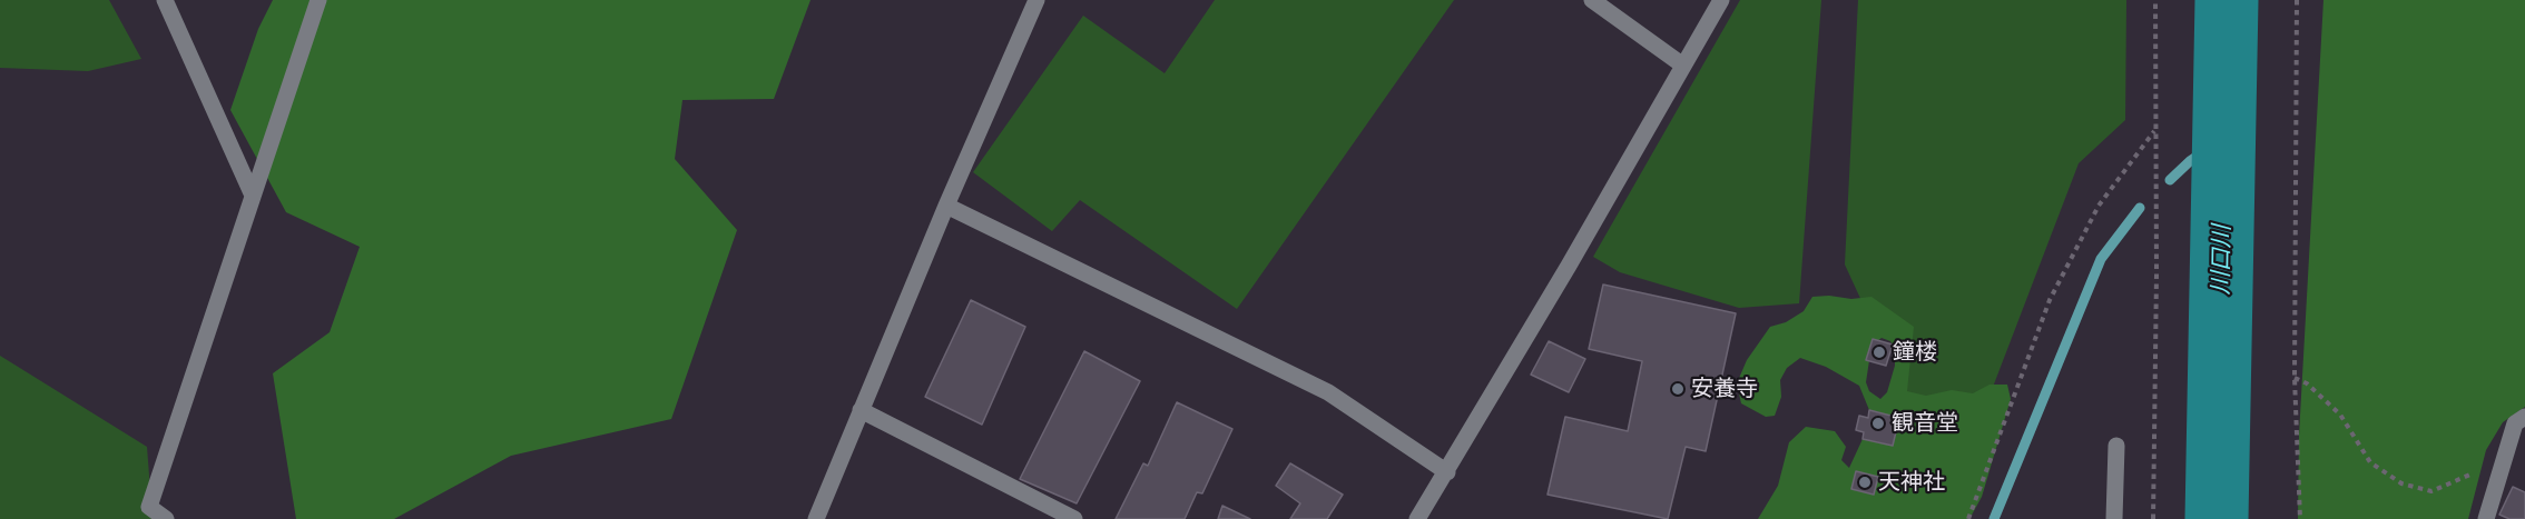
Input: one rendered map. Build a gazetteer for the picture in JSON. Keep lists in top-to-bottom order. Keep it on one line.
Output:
{"water":["川口川"],"places":["鐘楼","安養寺","観音堂","天神社"]}
